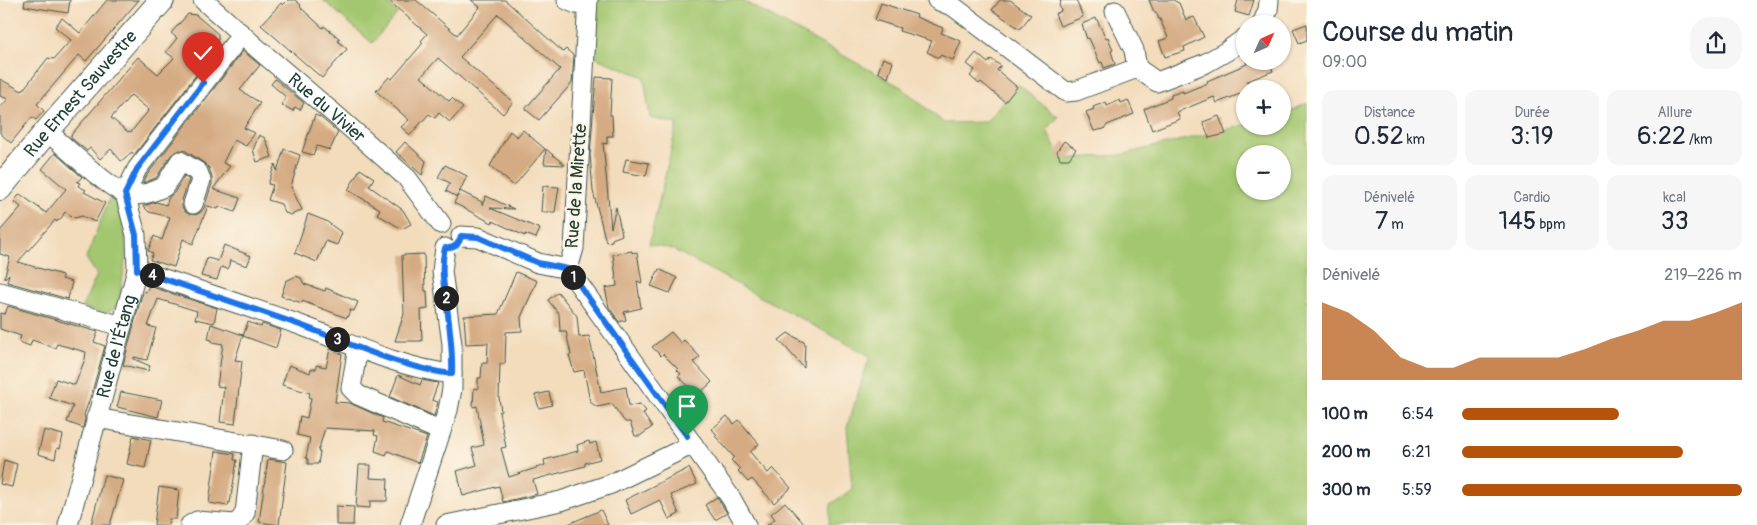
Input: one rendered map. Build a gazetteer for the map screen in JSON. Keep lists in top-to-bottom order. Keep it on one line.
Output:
{"streets":{"main road":["Rue Ernest Sauvestre"],"street":["Rue du Vivier","Rue de la Mirette","Rue de l'Étang"]},"north":"top right","page":{"heading":["Course du matin","09:00"],"map_buttons":["+","−"],"stats":[["Distance","0.52 km"],["Durée","3:19"],["Allure","6:22 /km"],["Dénivelé","7 m"],["Cardio","145 bpm"],["kcal","33"]],"chart":["Dénivelé","219–226 m"],"pins":["4","1","2","3"],"list":[{"name":"100 m","note":"6:54"},{"name":"200 m","note":"6:21"},{"name":"300 m","note":"5:59"}]}}
